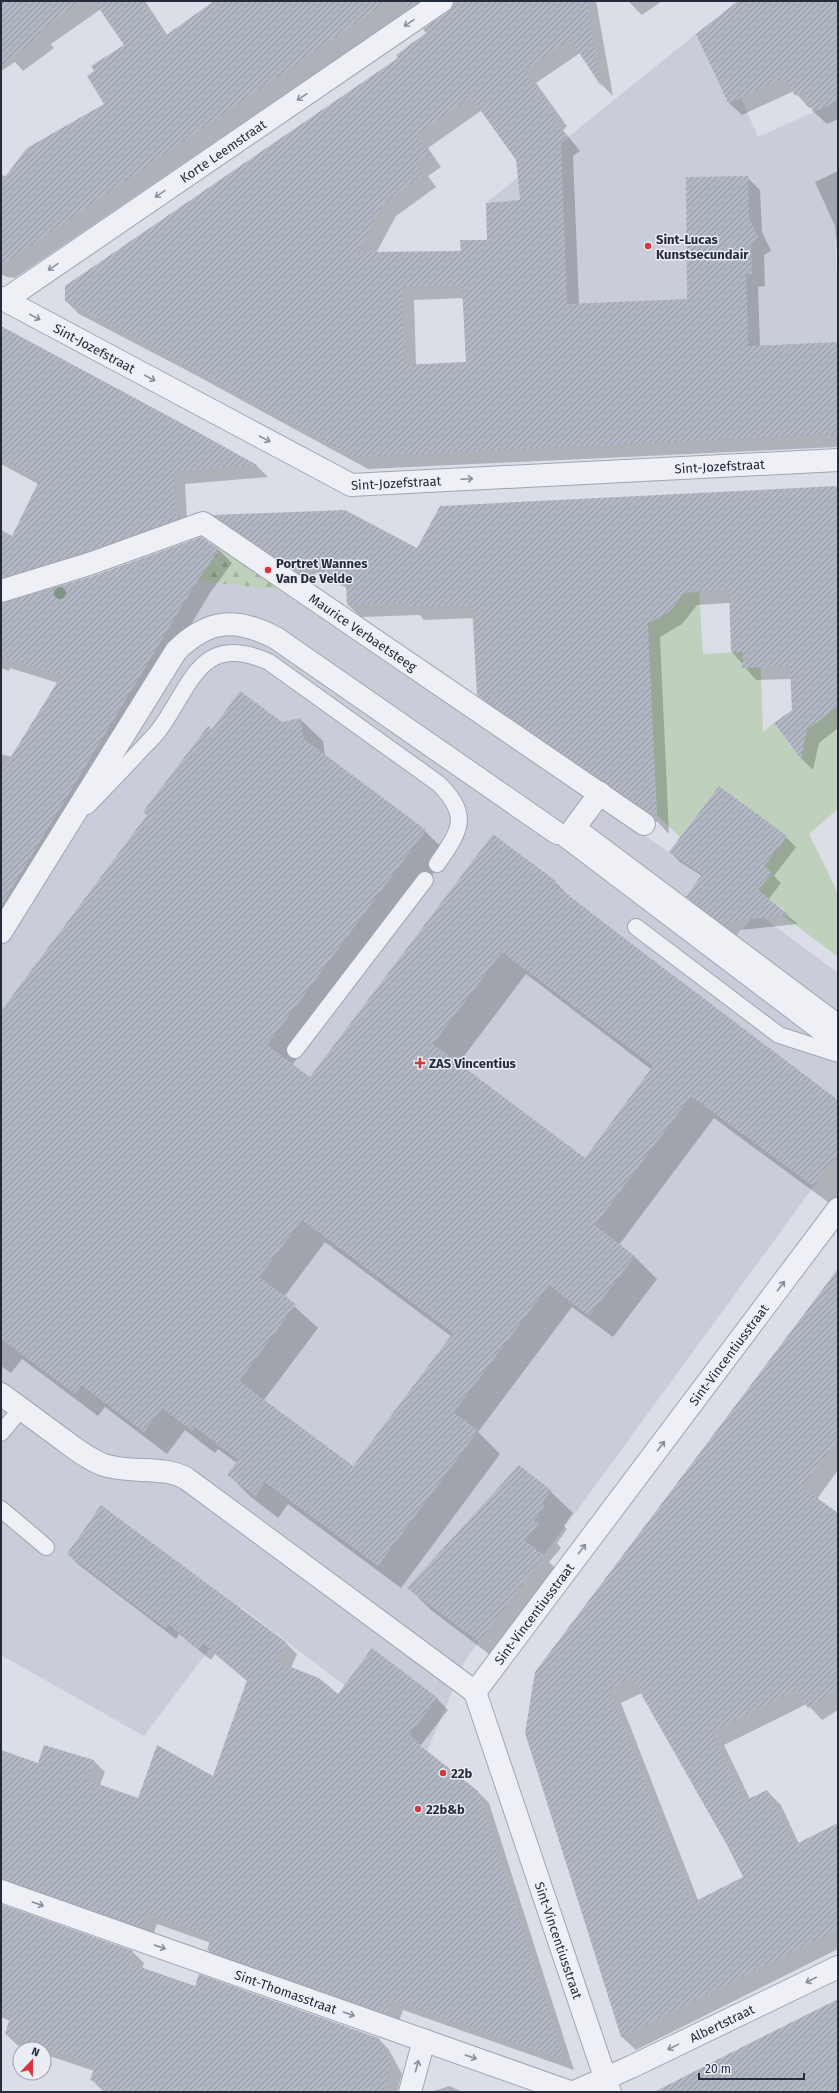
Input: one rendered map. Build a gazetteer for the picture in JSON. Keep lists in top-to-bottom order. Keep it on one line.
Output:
{"streets":{"street":["Korte Leemstraat","Sint-Jozefstraat","Maurice Verbaetsteeg","Sint-Vincentiusstraat","Sint-Thomasstraat","Albertstraat"]},"crossings":[["Korte Leemstraat","Sint-Jozefstraat"],["Sint-Vincentiusstraat","Albertstraat"]],"one_way":["Korte Leemstraat","Sint-Jozefstraat","Sint-Vincentiusstraat","Sint-Thomasstraat","Albertstraat"],"places":{"other":["Sint-Lucas Kunstsecundair","Portret Wannes Van De Velde","22b","22b&b"],"health":["ZAS Vincentius"]},"scale_bar":"20 m","north":"top"}
